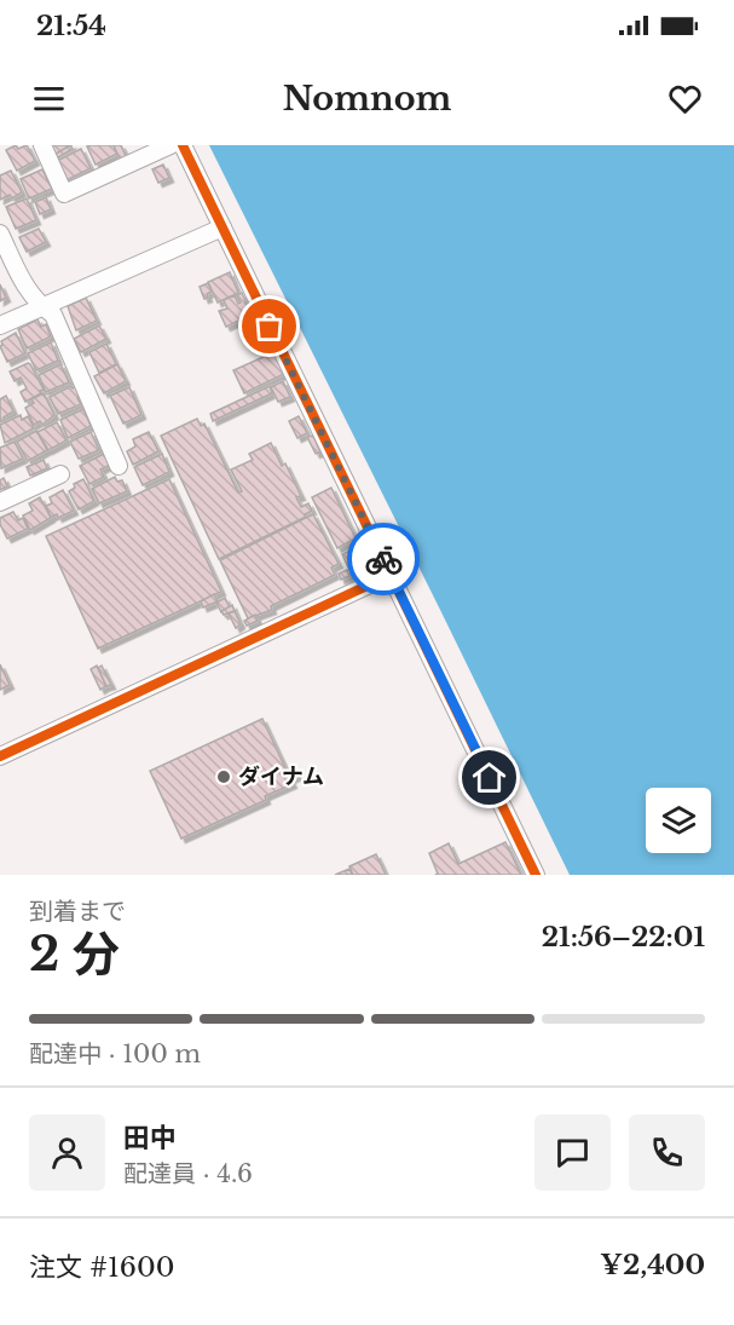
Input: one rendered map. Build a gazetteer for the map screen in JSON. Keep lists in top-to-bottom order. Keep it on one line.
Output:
{"places":["ダイナム"],"page":{"status":"21:54","header":"Nomnom","heading":["2 分","到着まで","21:56–22:01"],"panel":["田中","配達員 · 4.6","注文 #1600","¥2,400"],"bar":"配達中 · 100 m"}}
